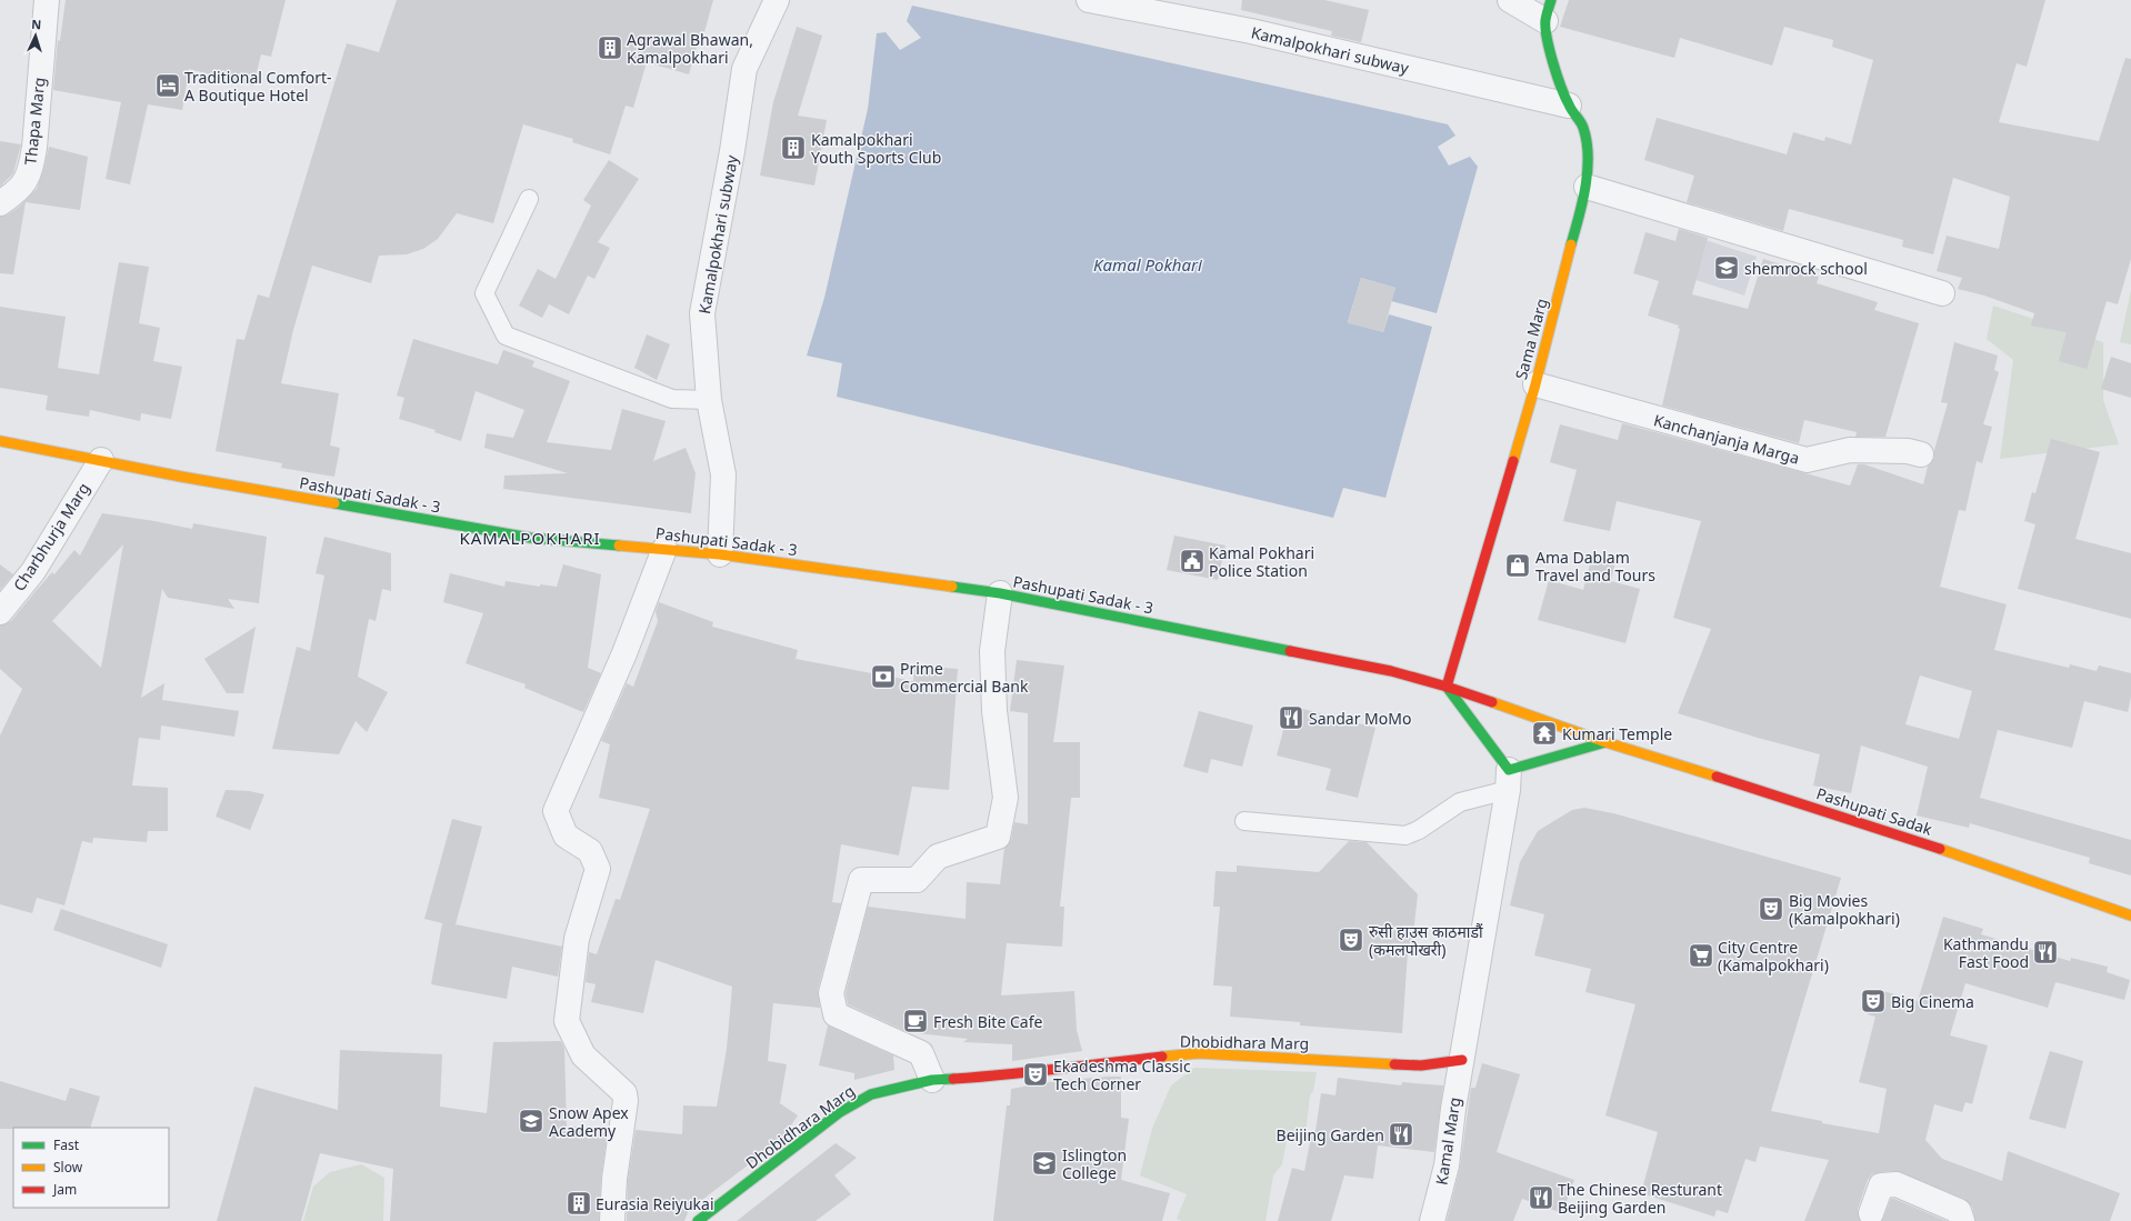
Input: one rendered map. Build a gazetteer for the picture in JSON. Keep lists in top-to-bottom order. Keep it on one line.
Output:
{"streets":{"main road":["Sama Marg","Pashupati Sadak - 3","Pashupati Sadak","Dhobidhara Marg"],"street":["Kamalpokhari subway","Thapa Marg","Kanchanjanja Marga","Charbhurja Marg","Kamal Marg"]},"crossings":[["Kamalpokhari subway","Sama Marg"],["Kamalpokhari subway","Pashupati Sadak - 3"],["Sama Marg","Kanchanjanja Marga"],["Sama Marg","Pashupati Sadak - 3"],["Sama Marg","Pashupati Sadak"],["Pashupati Sadak - 3","Charbhurja Marg"],["Pashupati Sadak - 3","Pashupati Sadak"],["Dhobidhara Marg","Kamal Marg"]],"districts":["KAMALPOKHARI"],"water":["Kamal Pokhari"],"places":{"building":["Agrawal Bhawan, Kamalpokhari","Kamalpokhari Youth Sports Club","Eurasia Reiyukai"],"hotel":["Traditional Comfort- A Boutique Hotel"],"school or university":["shemrock school","Snow Apex Academy","Islington College"],"public building":["Kamal Pokhari Police Station"],"shop":["Ama Dablam Travel and Tours"],"bank":["Prime Commercial Bank"],"restaurant":["Sandar MoMo","Kathmandu Fast Food","Beijing Garden","The Chinese Resturant Beijing Garden"],"temple":["Kumari Temple"],"theatre":["Big Movies (Kamalpokhari)","रुसी हाउस काठमाडौं (कमलपोखरी)","Big Cinema","Ekadeshma Classic Tech Corner"],"supermarket":["City Centre (Kamalpokhari)"],"cafe":["Fresh Bite Cafe"]},"legend":["Fast","Slow","Jam"],"north":"top"}
